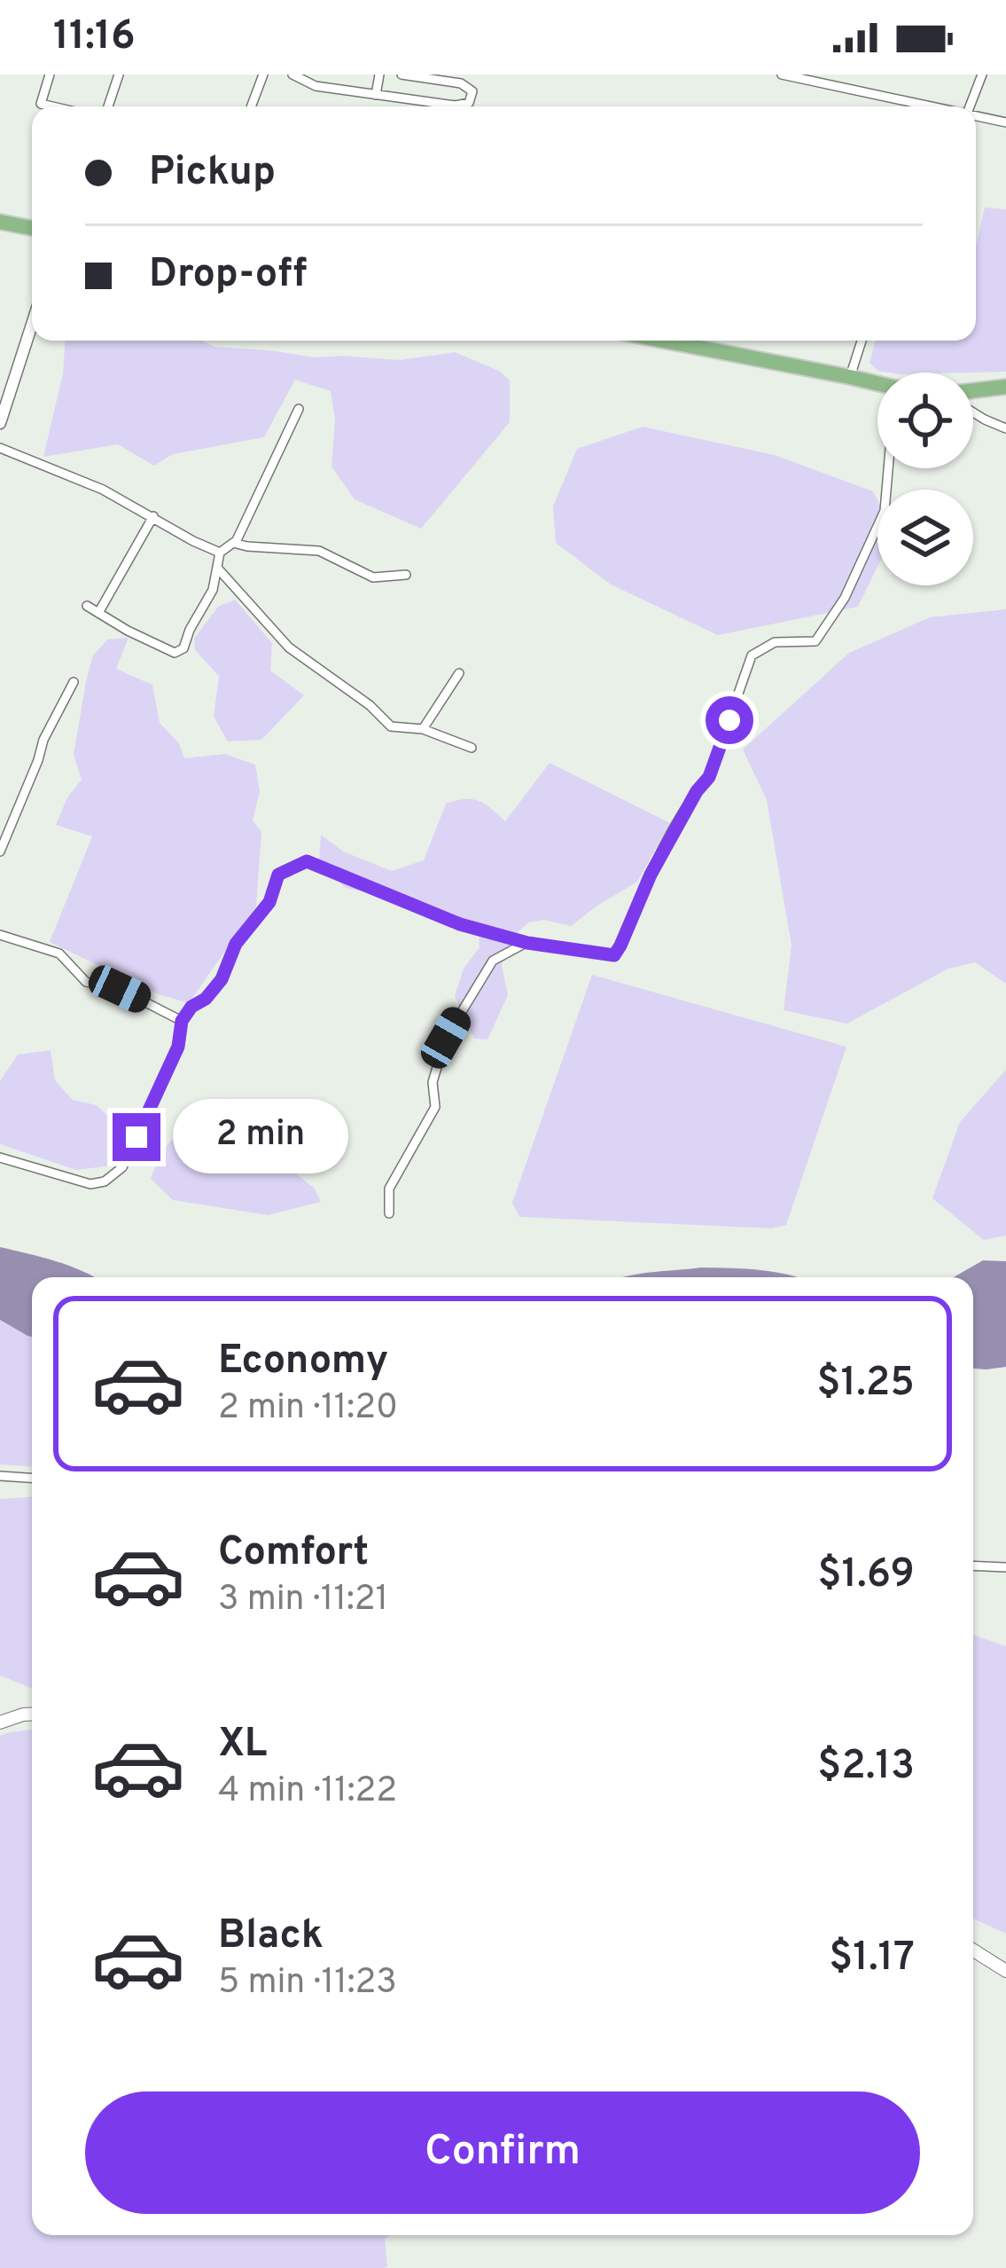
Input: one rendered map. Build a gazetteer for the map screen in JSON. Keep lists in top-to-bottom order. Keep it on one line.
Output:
{"page":{"status":"11:16","banner":["Pickup","Drop-off"],"bubble":"2 min","list":[{"name":"Economy","note":"2 min · 11:20","value":"$1.25"},{"name":"Comfort","note":"3 min · 11:21","value":"$1.69"},{"name":"XL","note":"4 min · 11:22","value":"$2.13"},{"name":"Black","note":"5 min · 11:23","value":"$1.17"}],"buttons":"Confirm"}}
